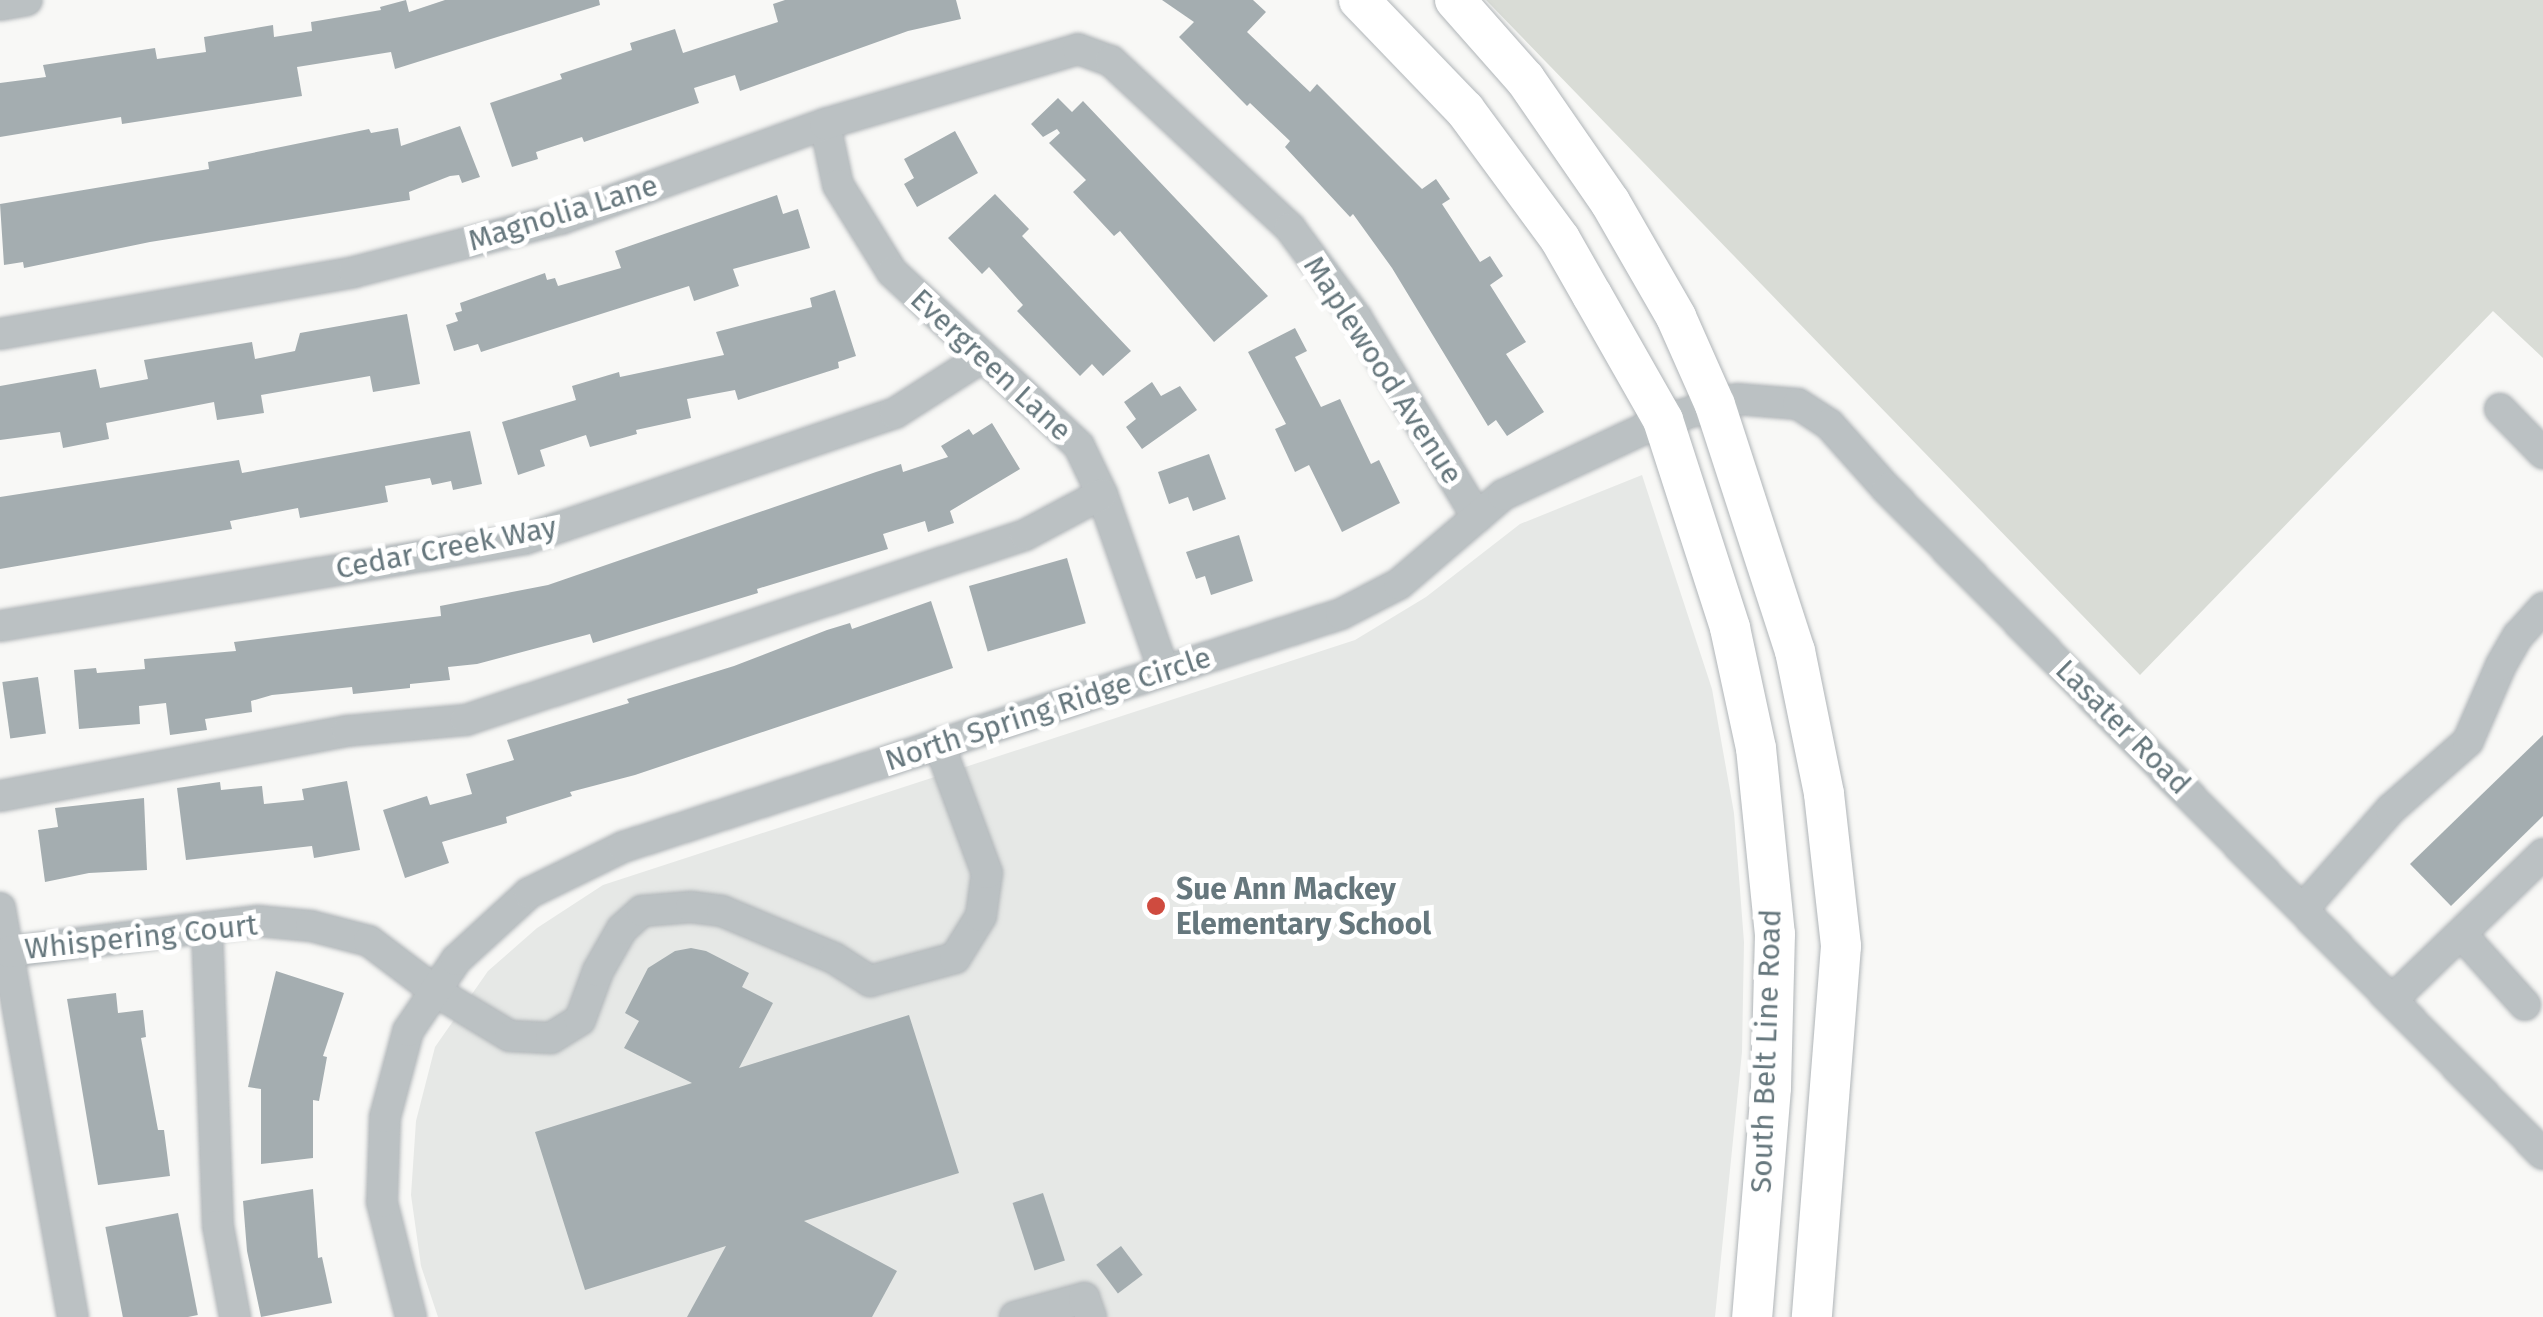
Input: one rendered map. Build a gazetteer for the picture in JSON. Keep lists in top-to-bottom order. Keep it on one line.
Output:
{"streets":{"main road":["South Belt Line Road"],"street":["Magnolia Lane","Evergreen Lane","Maplewood Avenue","Cedar Creek Way","North Spring Ridge Circle","Lasater Road","Whispering Court"]},"crossings":[["Magnolia Lane","Evergreen Lane"],["Magnolia Lane","Maplewood Avenue"],["Evergreen Lane","Cedar Creek Way"],["Evergreen Lane","North Spring Ridge Circle"],["Maplewood Avenue","North Spring Ridge Circle"],["North Spring Ridge Circle","Lasater Road"],["North Spring Ridge Circle","Whispering Court"],["North Spring Ridge Circle","South Belt Line Road"],["Lasater Road","South Belt Line Road"]],"places":["Sue Ann Mackey Elementary School"]}
